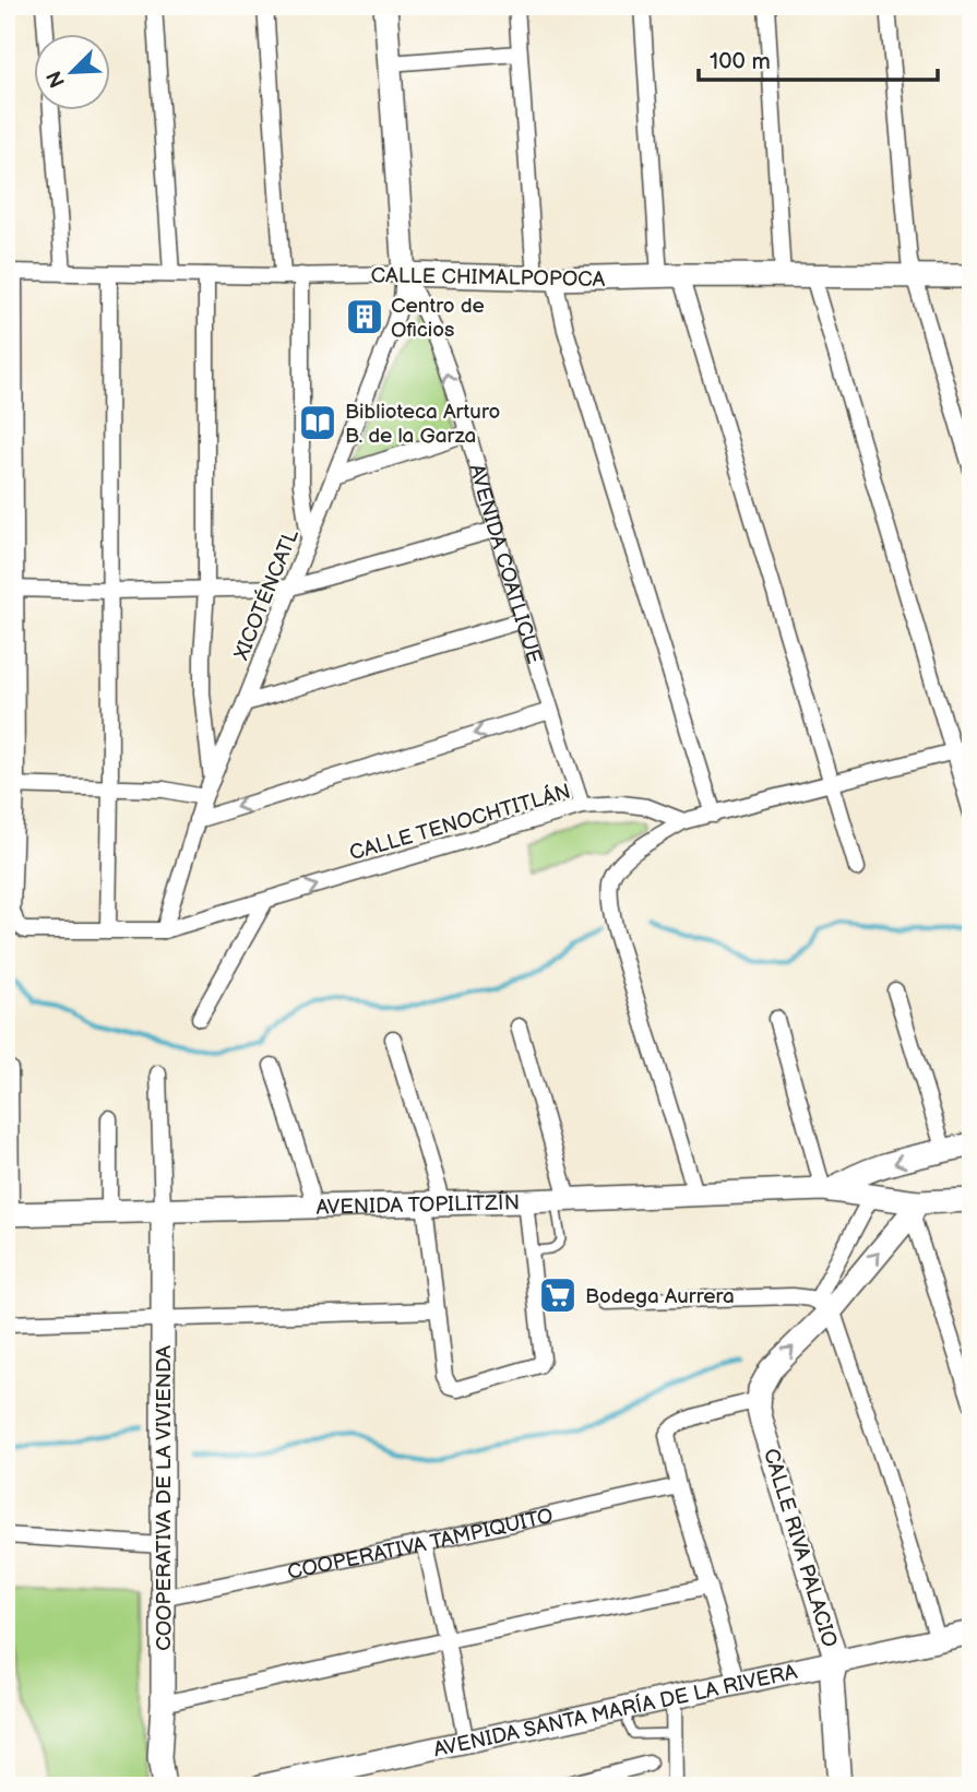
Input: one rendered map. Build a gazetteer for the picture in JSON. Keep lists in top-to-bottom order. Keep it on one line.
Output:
{"streets":{"street":["CALLE CHIMALPOPOCA","AVENIDA COATLICUE","XICOTÉNCATL","CALLE TENOCHTITLÁN","AVENIDA TOPILITZÍN","COOPERATIVA DE LA VIVIENDA","COOPERATIVA TAMPIQUITO","CALLE RIVA PALACIO","AVENIDA SANTA MARÍA DE LA RIVERA"]},"crossings":[["CALLE CHIMALPOPOCA","AVENIDA COATLICUE"],["CALLE CHIMALPOPOCA","XICOTÉNCATL"],["AVENIDA COATLICUE","XICOTÉNCATL"],["AVENIDA COATLICUE","CALLE TENOCHTITLÁN"],["XICOTÉNCATL","CALLE TENOCHTITLÁN"],["AVENIDA TOPILITZÍN","COOPERATIVA DE LA VIVIENDA"],["COOPERATIVA DE LA VIVIENDA","COOPERATIVA TAMPIQUITO"],["CALLE RIVA PALACIO","AVENIDA SANTA MARÍA DE LA RIVERA"]],"places":{"building":["Centro de Oficios"],"library":["Biblioteca Arturo B. de la Garza"],"supermarket":["Bodega Aurrera"]},"scale_bar":"100 m","north":"bottom left"}
